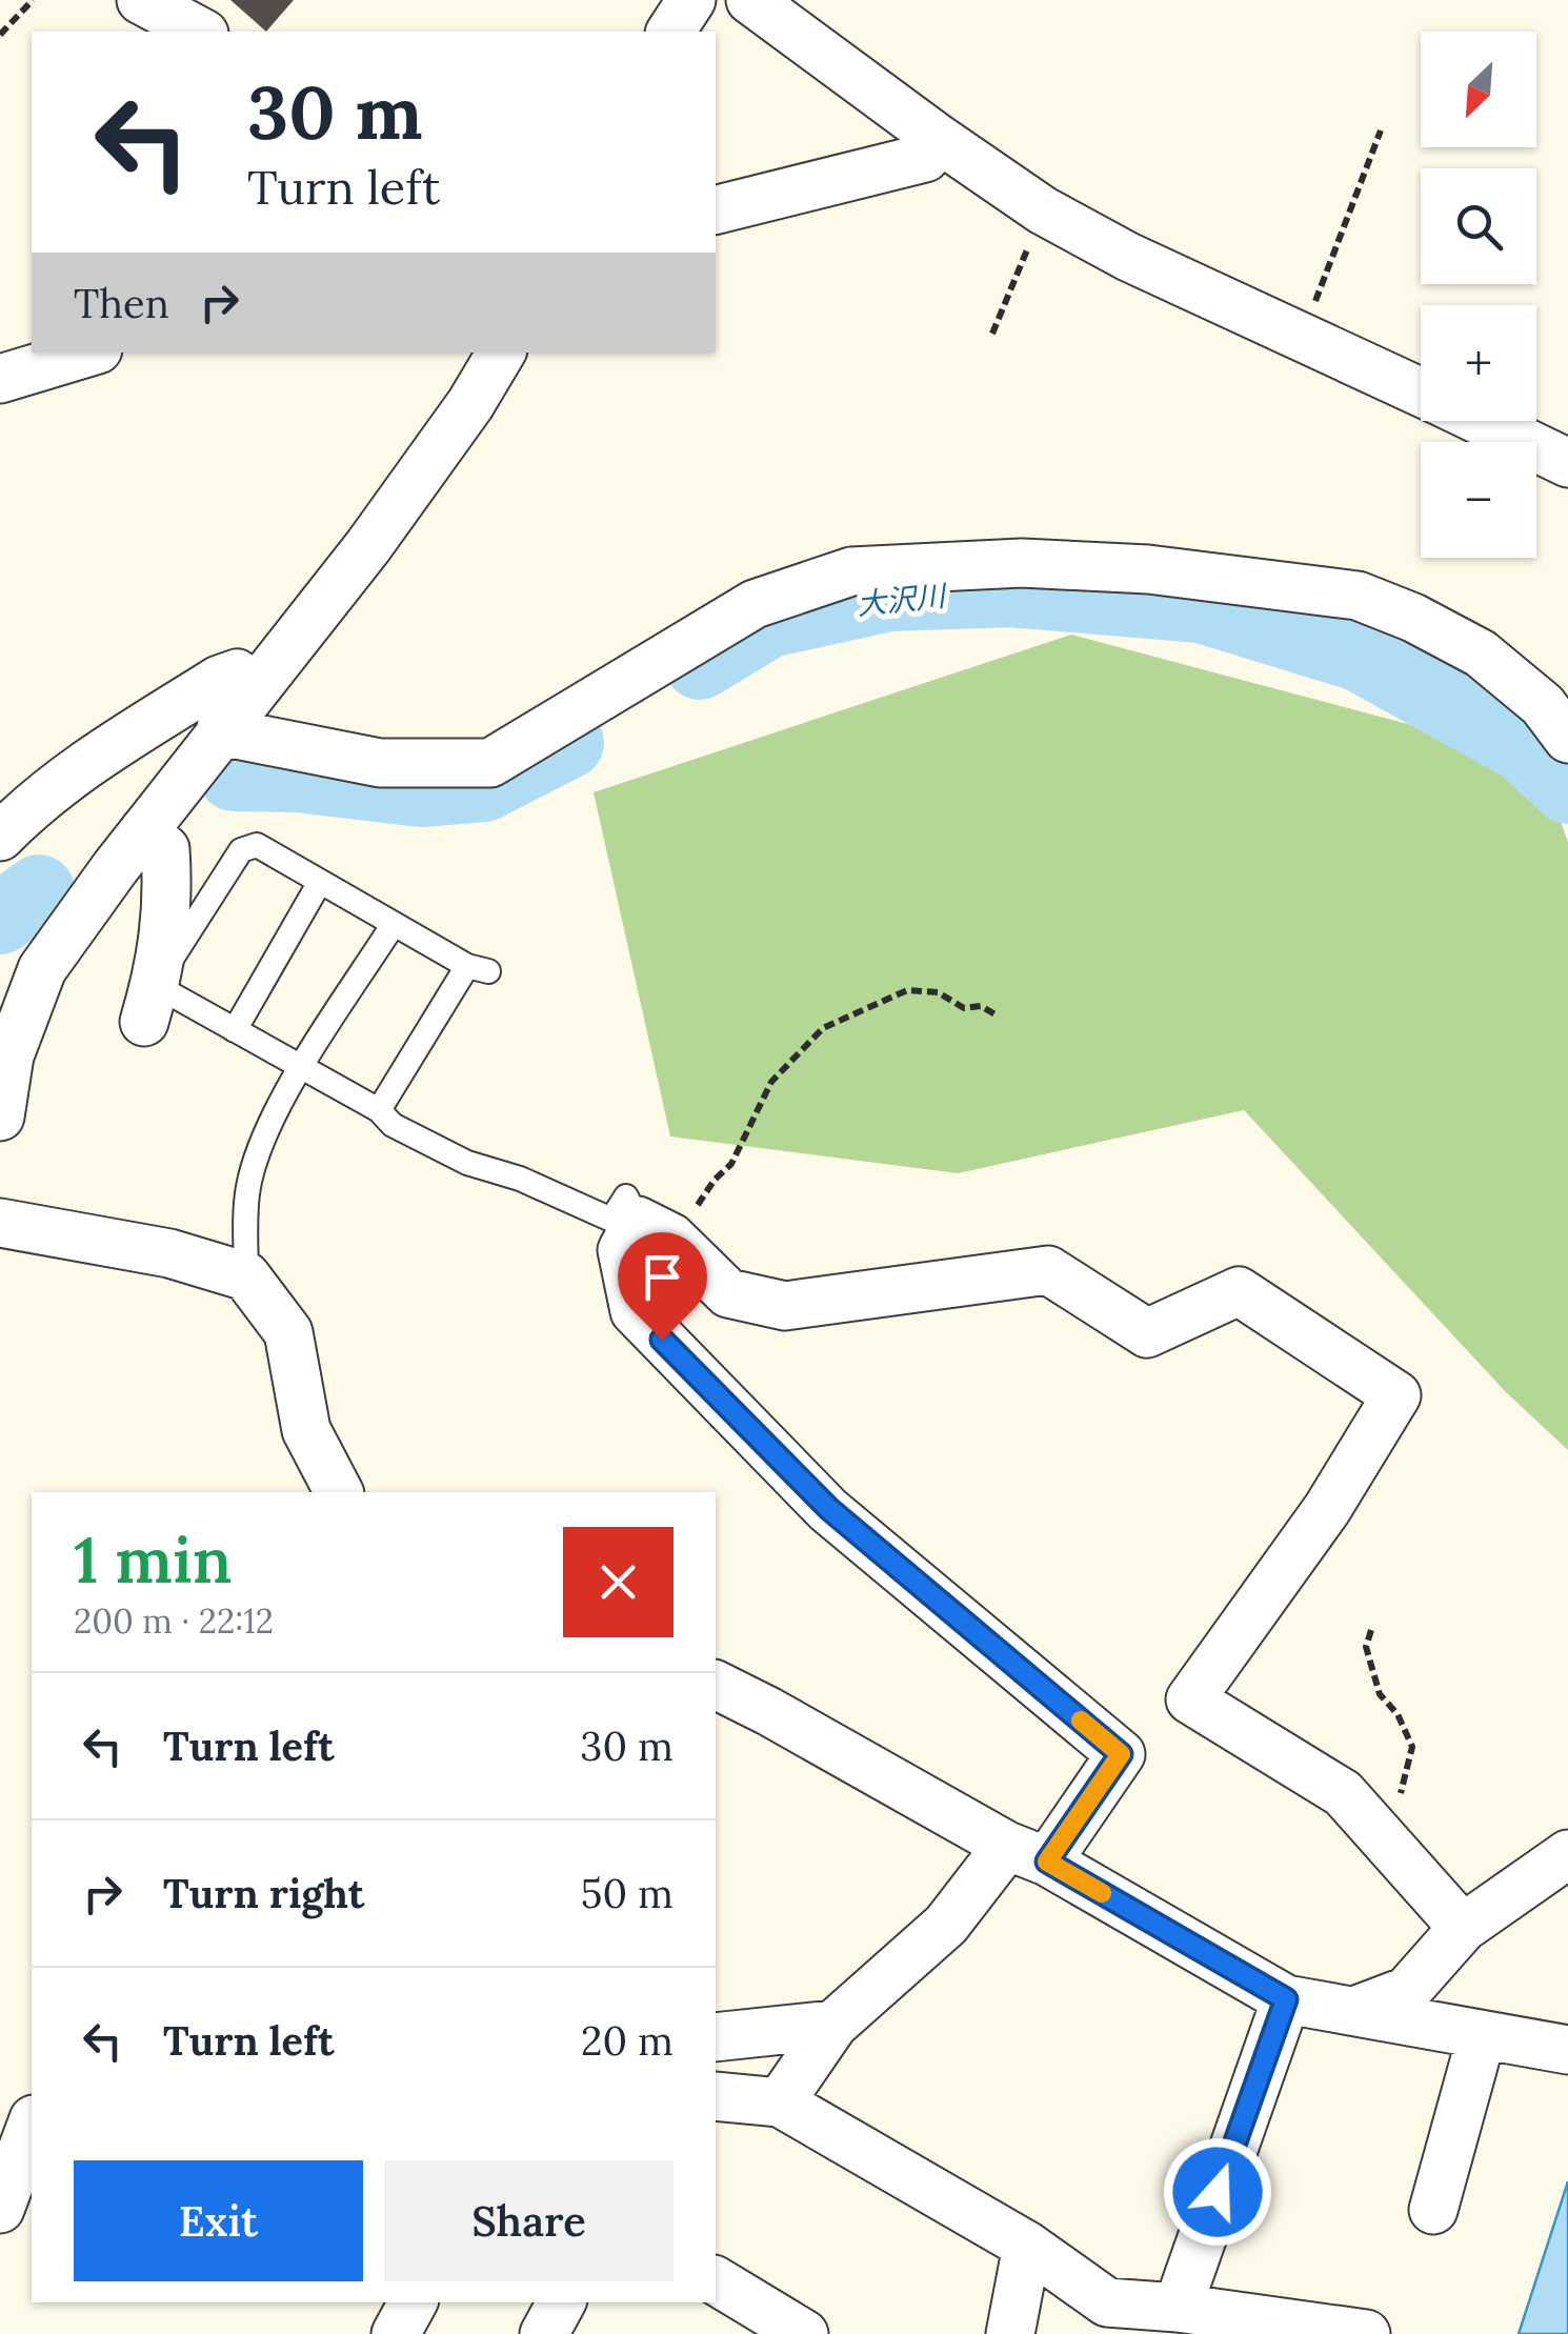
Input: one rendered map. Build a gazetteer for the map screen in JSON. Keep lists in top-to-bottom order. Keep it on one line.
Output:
{"water":["大沢川"],"north":"bottom left","page":{"map_buttons":["+","−"],"turn":["30 m","Turn left"],"then":"Then","heading":["1 min","200 m · 22:12"],"list":[{"name":"Turn left","value":"30 m"},{"name":"Turn right","value":"50 m"},{"name":"Turn left","value":"20 m"}],"buttons":["Exit","Share"]}}
